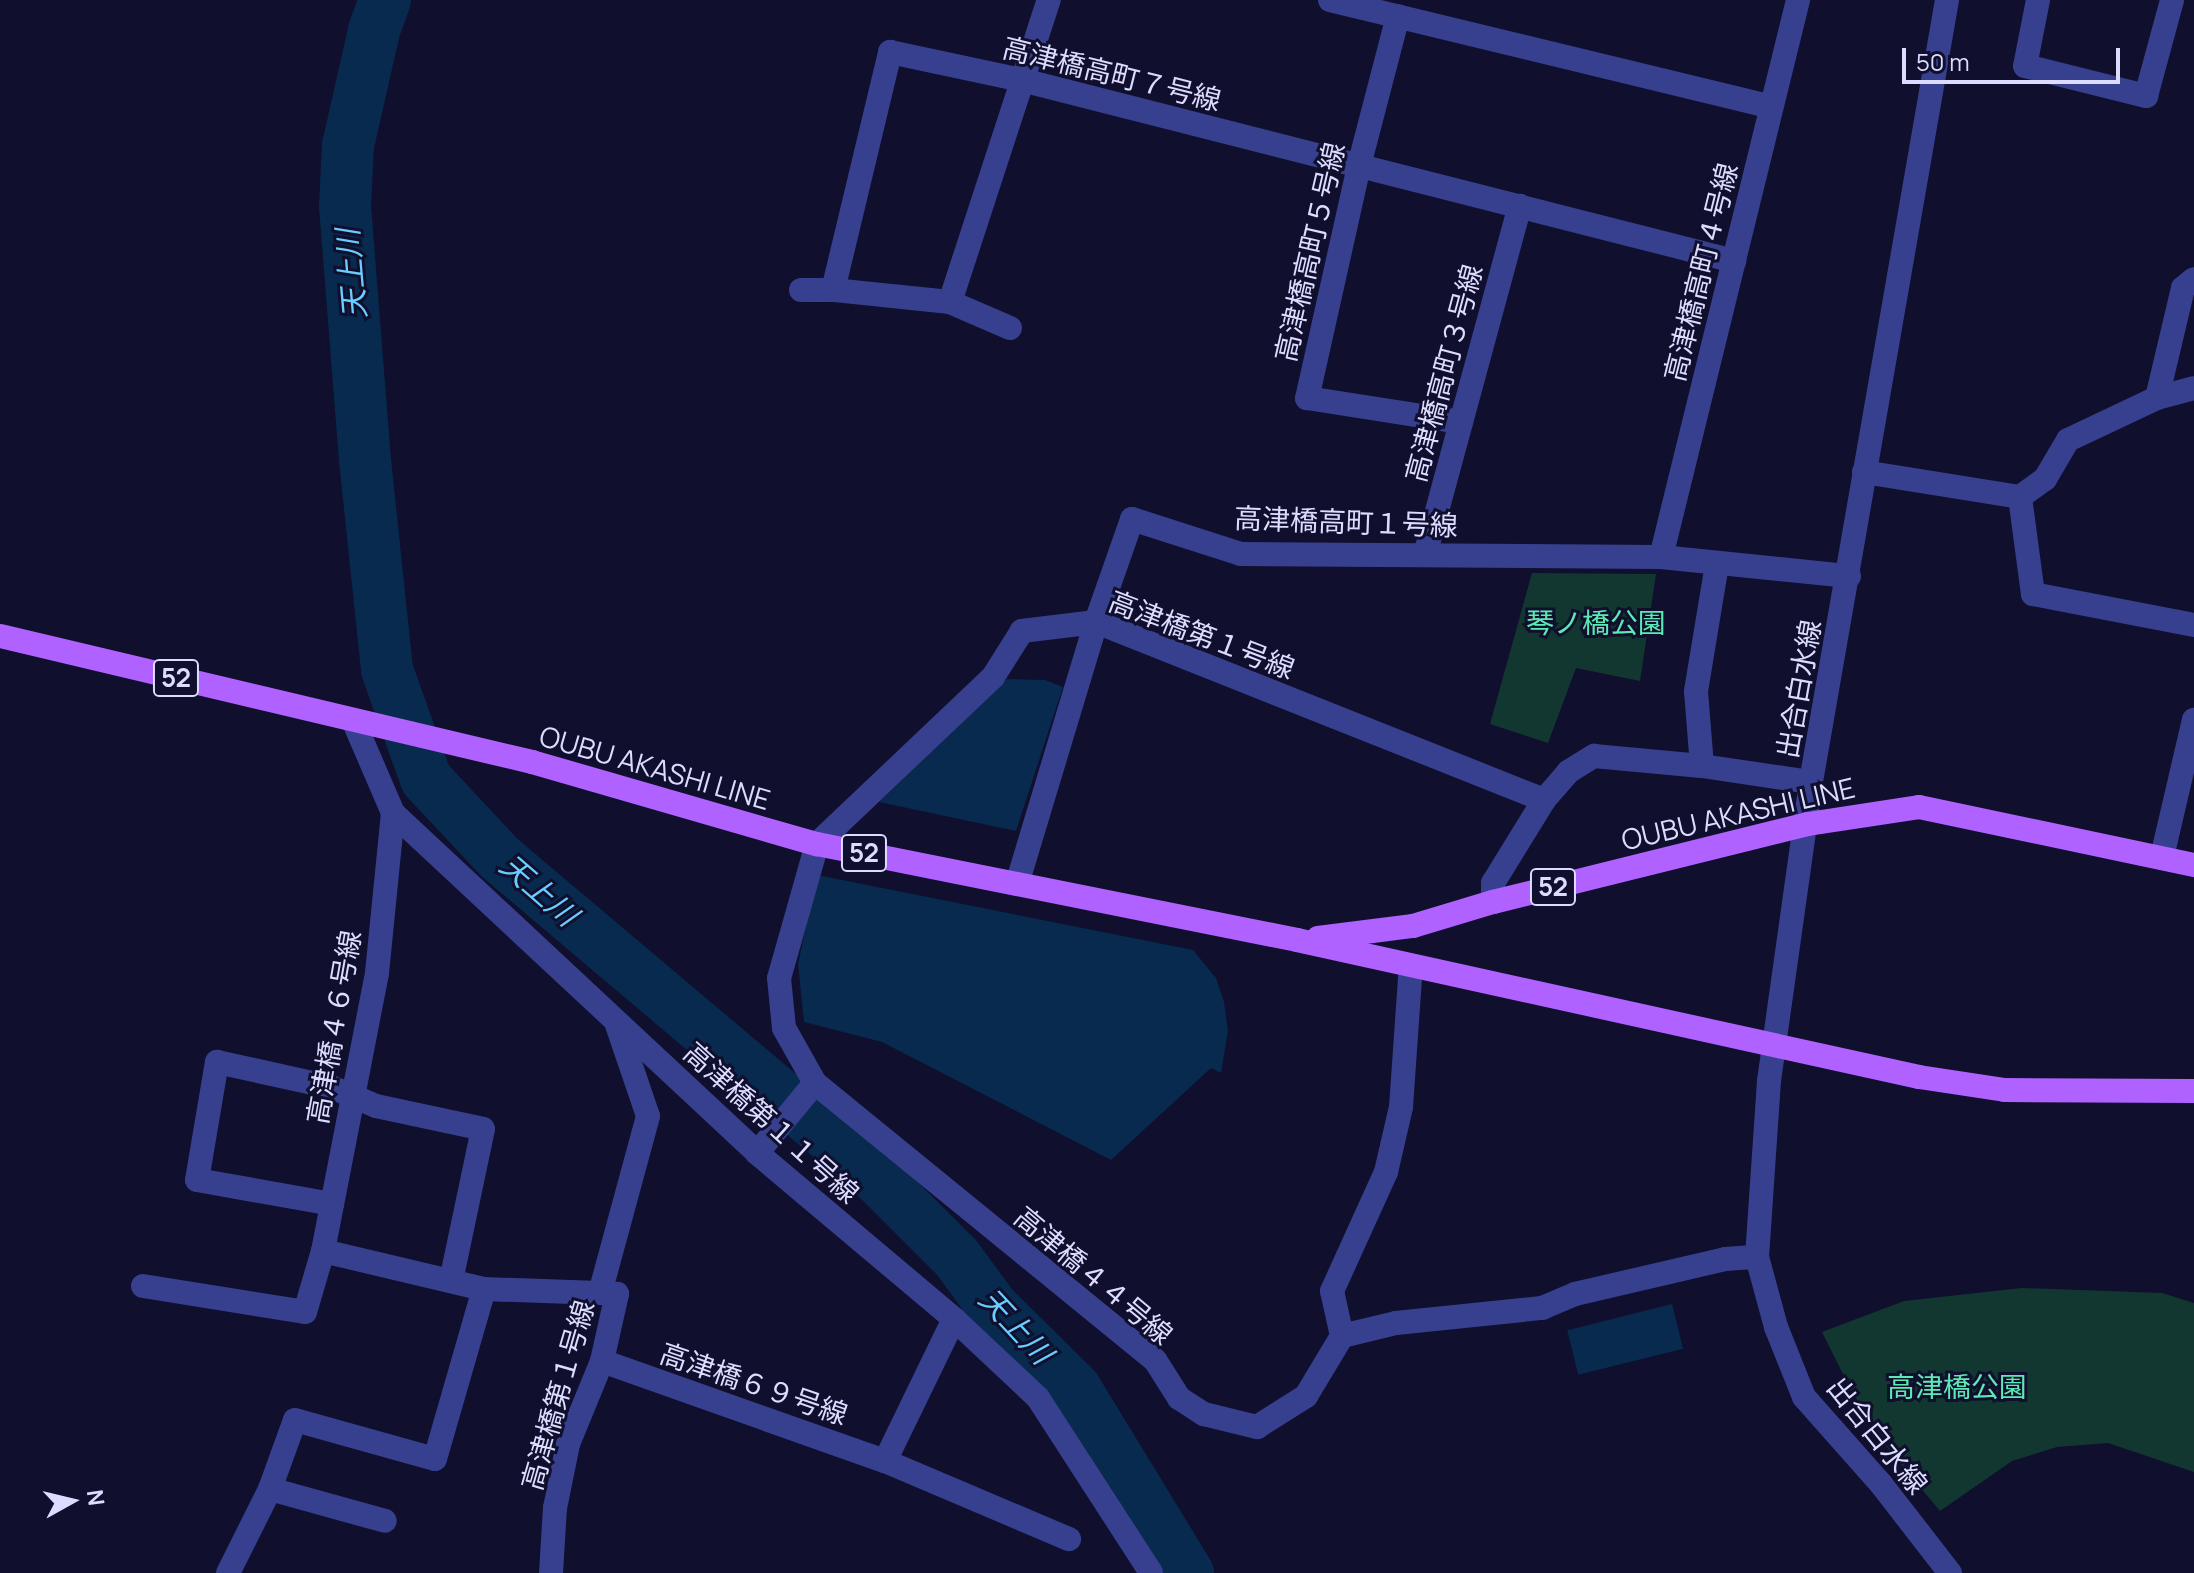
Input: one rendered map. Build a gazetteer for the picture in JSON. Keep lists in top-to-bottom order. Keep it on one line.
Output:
{"streets":{"main road":["52","OUBU AKASHI LINE"],"street":["高津橋高町７号線","高津橋高町５号線","高津橋高町４号線","高津橋高町３号線","高津橋高町１号線","高津橋第１号線","出合白水線","高津橋４６号線","高津橋第１１号線","高津橋４４号線","高津橋６９号線"]},"crossings":[["高津橋高町７号線","高津橋高町５号線"],["高津橋高町７号線","高津橋高町４号線"],["高津橋高町７号線","高津橋高町３号線"],["高津橋高町５号線","高津橋高町３号線"],["高津橋高町４号線","高津橋高町１号線"],["高津橋高町３号線","高津橋高町１号線"],["高津橋高町１号線","高津橋第１号線"],["高津橋高町１号線","出合白水線"],["高津橋高町１号線","OUBU AKASHI LINE"],["高津橋第１号線","OUBU AKASHI LINE"],["高津橋第１号線","高津橋第１１号線"],["高津橋第１号線","高津橋４４号線"],["高津橋第１号線","高津橋６９号線"],["出合白水線","OUBU AKASHI LINE"],["OUBU AKASHI LINE","高津橋第１１号線"],["OUBU AKASHI LINE","高津橋４４号線"],["高津橋４６号線","高津橋第１１号線"]],"water":["天上川"],"parks":["琴ノ橋公園","高津橋公園"],"scale_bar":"50 m","north":"right"}
